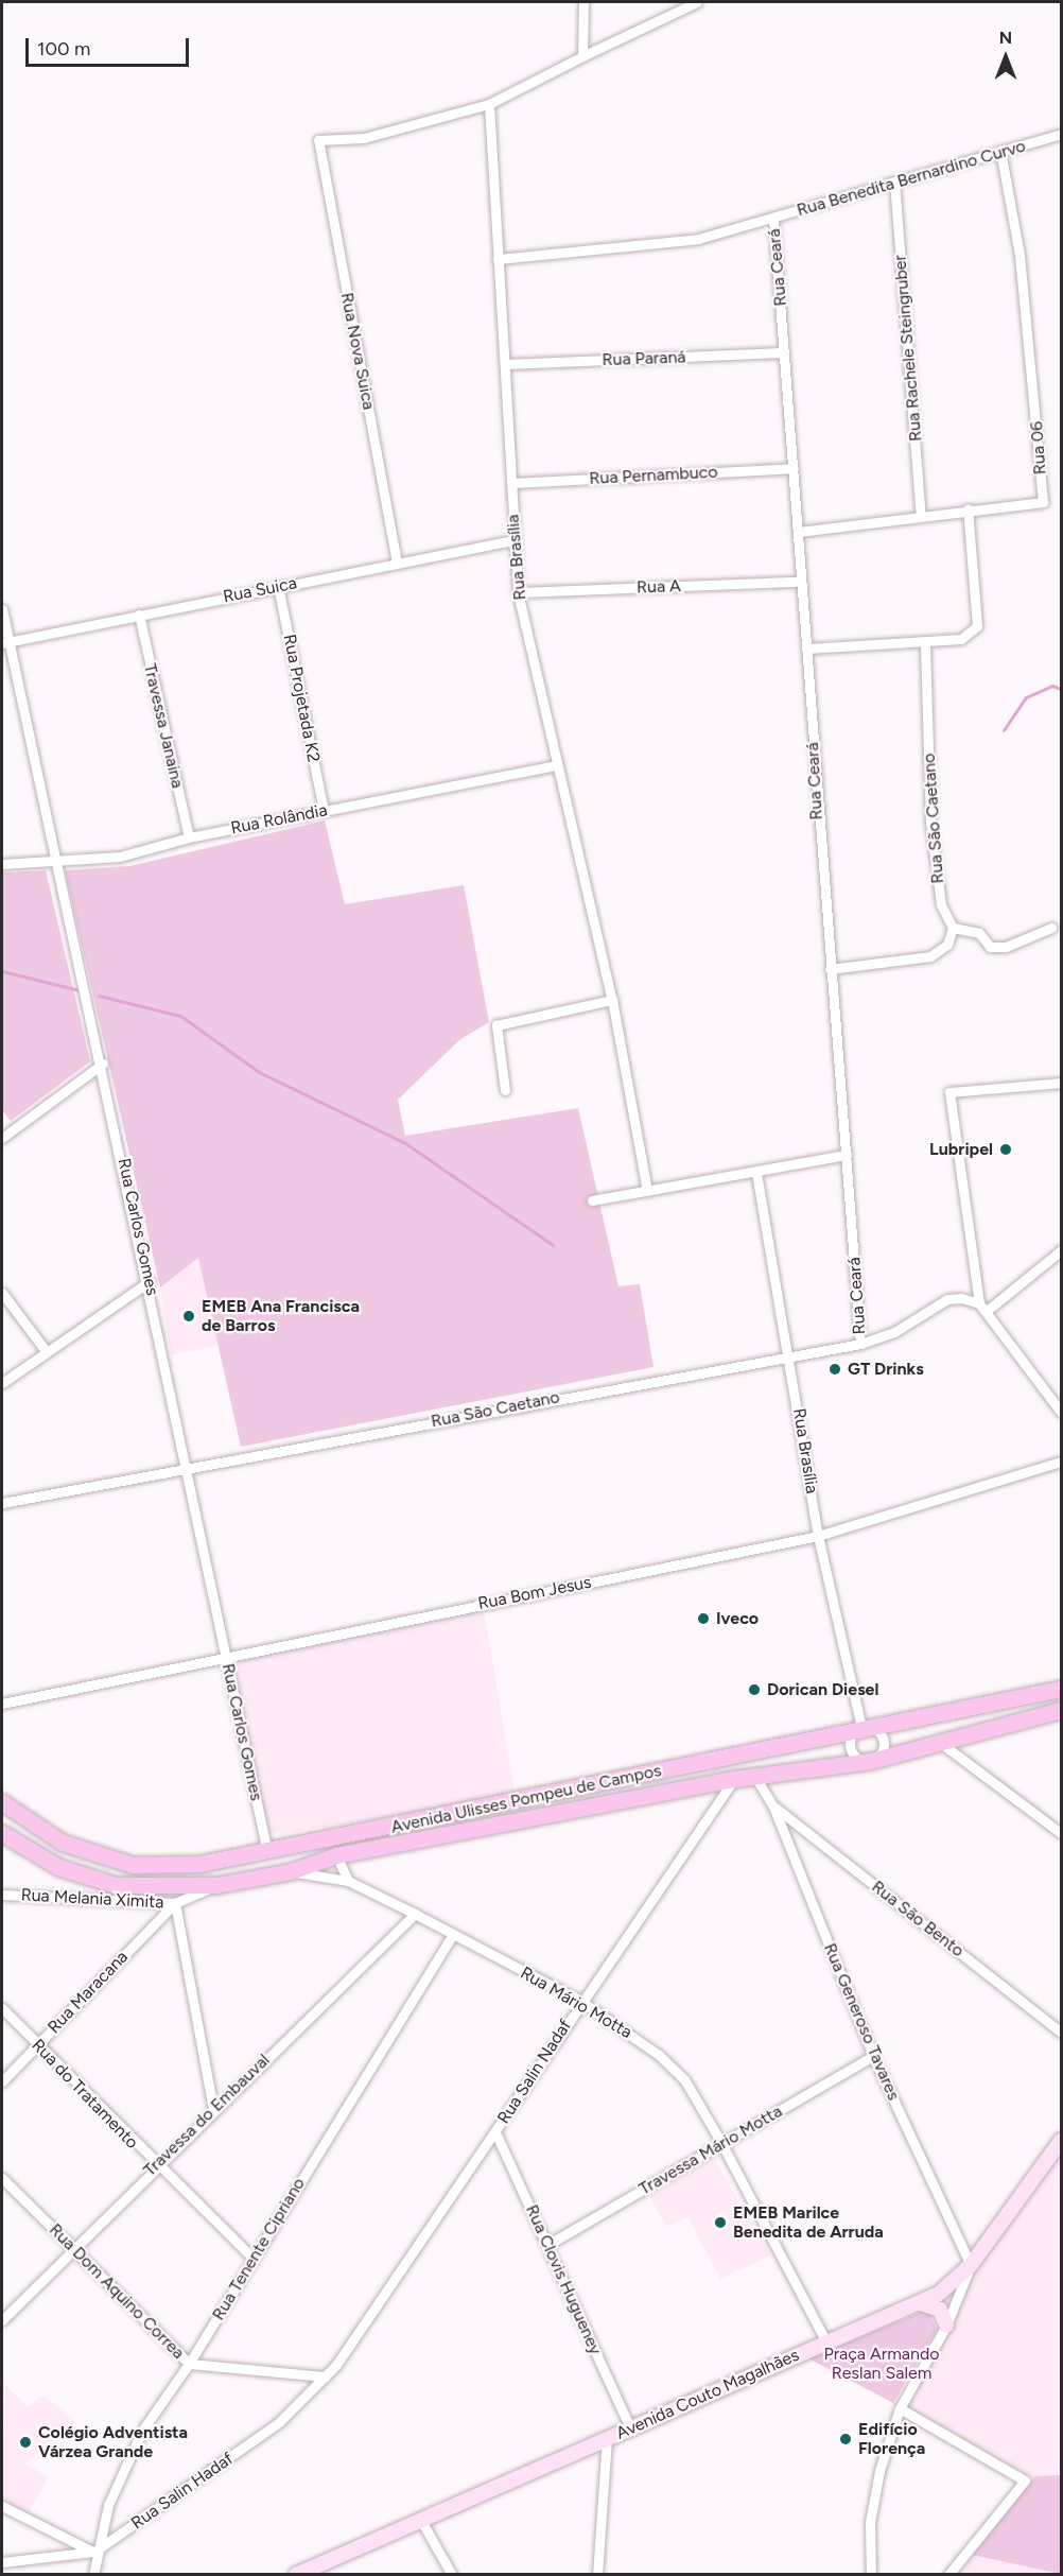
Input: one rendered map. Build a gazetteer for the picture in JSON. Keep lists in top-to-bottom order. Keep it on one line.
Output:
{"streets":{"main road":["Avenida Ulisses Pompeu de Campos","Avenida Couto Magalhães"],"street":["Rua Benedita Bernardino Curvo","Rua Ceará","Rua Rachele Steingruber","Rua Nova Suica","Rua Paraná","Rua 06","Rua Pernambuco","Rua Brasília","Rua A","Rua Suica","Rua Projetada K2","Travessa Janaina","Rua São Caetano","Rua Rolândia","Rua Carlos Gomes","Rua Bom Jesus","Rua Melania Ximita","Rua São Bento","Rua Maracana","Rua Mário Motta","Rua Generoso Tavares","Rua Salin Nadaf","Rua do Tratamento","Travessa do Embauval","Travessa Mário Motta","Rua Tenente Cipriano","Rua Clovis Hugueney","Rua Dom Aquino Correa","Rua Salin Hadaf"]},"crossings":[["Rua Benedita Bernardino Curvo","Rua Ceará"],["Rua Benedita Bernardino Curvo","Rua Rachele Steingruber"],["Rua Benedita Bernardino Curvo","Rua 06"],["Rua Benedita Bernardino Curvo","Rua Brasília"],["Rua Ceará","Rua Paraná"],["Rua Ceará","Rua 06"],["Rua Ceará","Rua Pernambuco"],["Rua Ceará","Rua A"],["Rua Ceará","Rua São Caetano"],["Rua Rachele Steingruber","Rua 06"],["Rua Nova Suica","Rua Brasília"],["Rua Nova Suica","Rua Suica"],["Rua Paraná","Rua Brasília"],["Rua Pernambuco","Rua Brasília"],["Rua Brasília","Rua A"],["Rua Brasília","Rua Suica"],["Rua Brasília","Rua São Caetano"],["Rua Brasília","Rua Rolândia"],["Rua Brasília","Rua Bom Jesus"],["Rua Brasília","Avenida Ulisses Pompeu de Campos"],["Rua Suica","Rua Projetada K2"],["Rua Suica","Travessa Janaina"],["Rua Suica","Rua Carlos Gomes"],["Rua Projetada K2","Rua Rolândia"],["Travessa Janaina","Rua Rolândia"],["Rua São Caetano","Rua Carlos Gomes"],["Rua Rolândia","Rua Carlos Gomes"],["Rua Carlos Gomes","Rua Bom Jesus"],["Rua Carlos Gomes","Avenida Ulisses Pompeu de Campos"],["Avenida Ulisses Pompeu de Campos","Rua Melania Ximita"],["Avenida Ulisses Pompeu de Campos","Rua Mário Motta"],["Avenida Ulisses Pompeu de Campos","Rua Generoso Tavares"],["Avenida Ulisses Pompeu de Campos","Rua Salin Nadaf"],["Rua Melania Ximita","Rua Maracana"],["Rua São Bento","Rua Generoso Tavares"],["Rua Maracana","Rua do Tratamento"],["Rua Mário Motta","Rua Salin Nadaf"],["Rua Mário Motta","Travessa do Embauval"],["Rua Mário Motta","Travessa Mário Motta"],["Rua Mário Motta","Rua Tenente Cipriano"],["Rua Mário Motta","Avenida Couto Magalhães"],["Rua Generoso Tavares","Travessa Mário Motta"],["Rua Generoso Tavares","Avenida Couto Magalhães"],["Rua Salin Nadaf","Rua Clovis Hugueney"],["Rua Salin Nadaf","Rua Salin Hadaf"],["Rua do Tratamento","Travessa do Embauval"],["Rua do Tratamento","Rua Tenente Cipriano"],["Travessa do Embauval","Rua Dom Aquino Correa"],["Travessa Mário Motta","Rua Clovis Hugueney"],["Rua Tenente Cipriano","Rua Dom Aquino Correa"],["Rua Tenente Cipriano","Rua Salin Hadaf"],["Rua Clovis Hugueney","Avenida Couto Magalhães"],["Rua Dom Aquino Correa","Rua Salin Hadaf"]],"parks":["Praça Armando Reslan Salem"],"places":["Lubripel","EMEB Ana Francisca de Barros","GT Drinks","Iveco","Dorican Diesel","EMEB Marilce Benedita de Arruda","Edifício Florença","Colégio Adventista Várzea Grande"],"scale_bar":"100 m","north":"top"}
